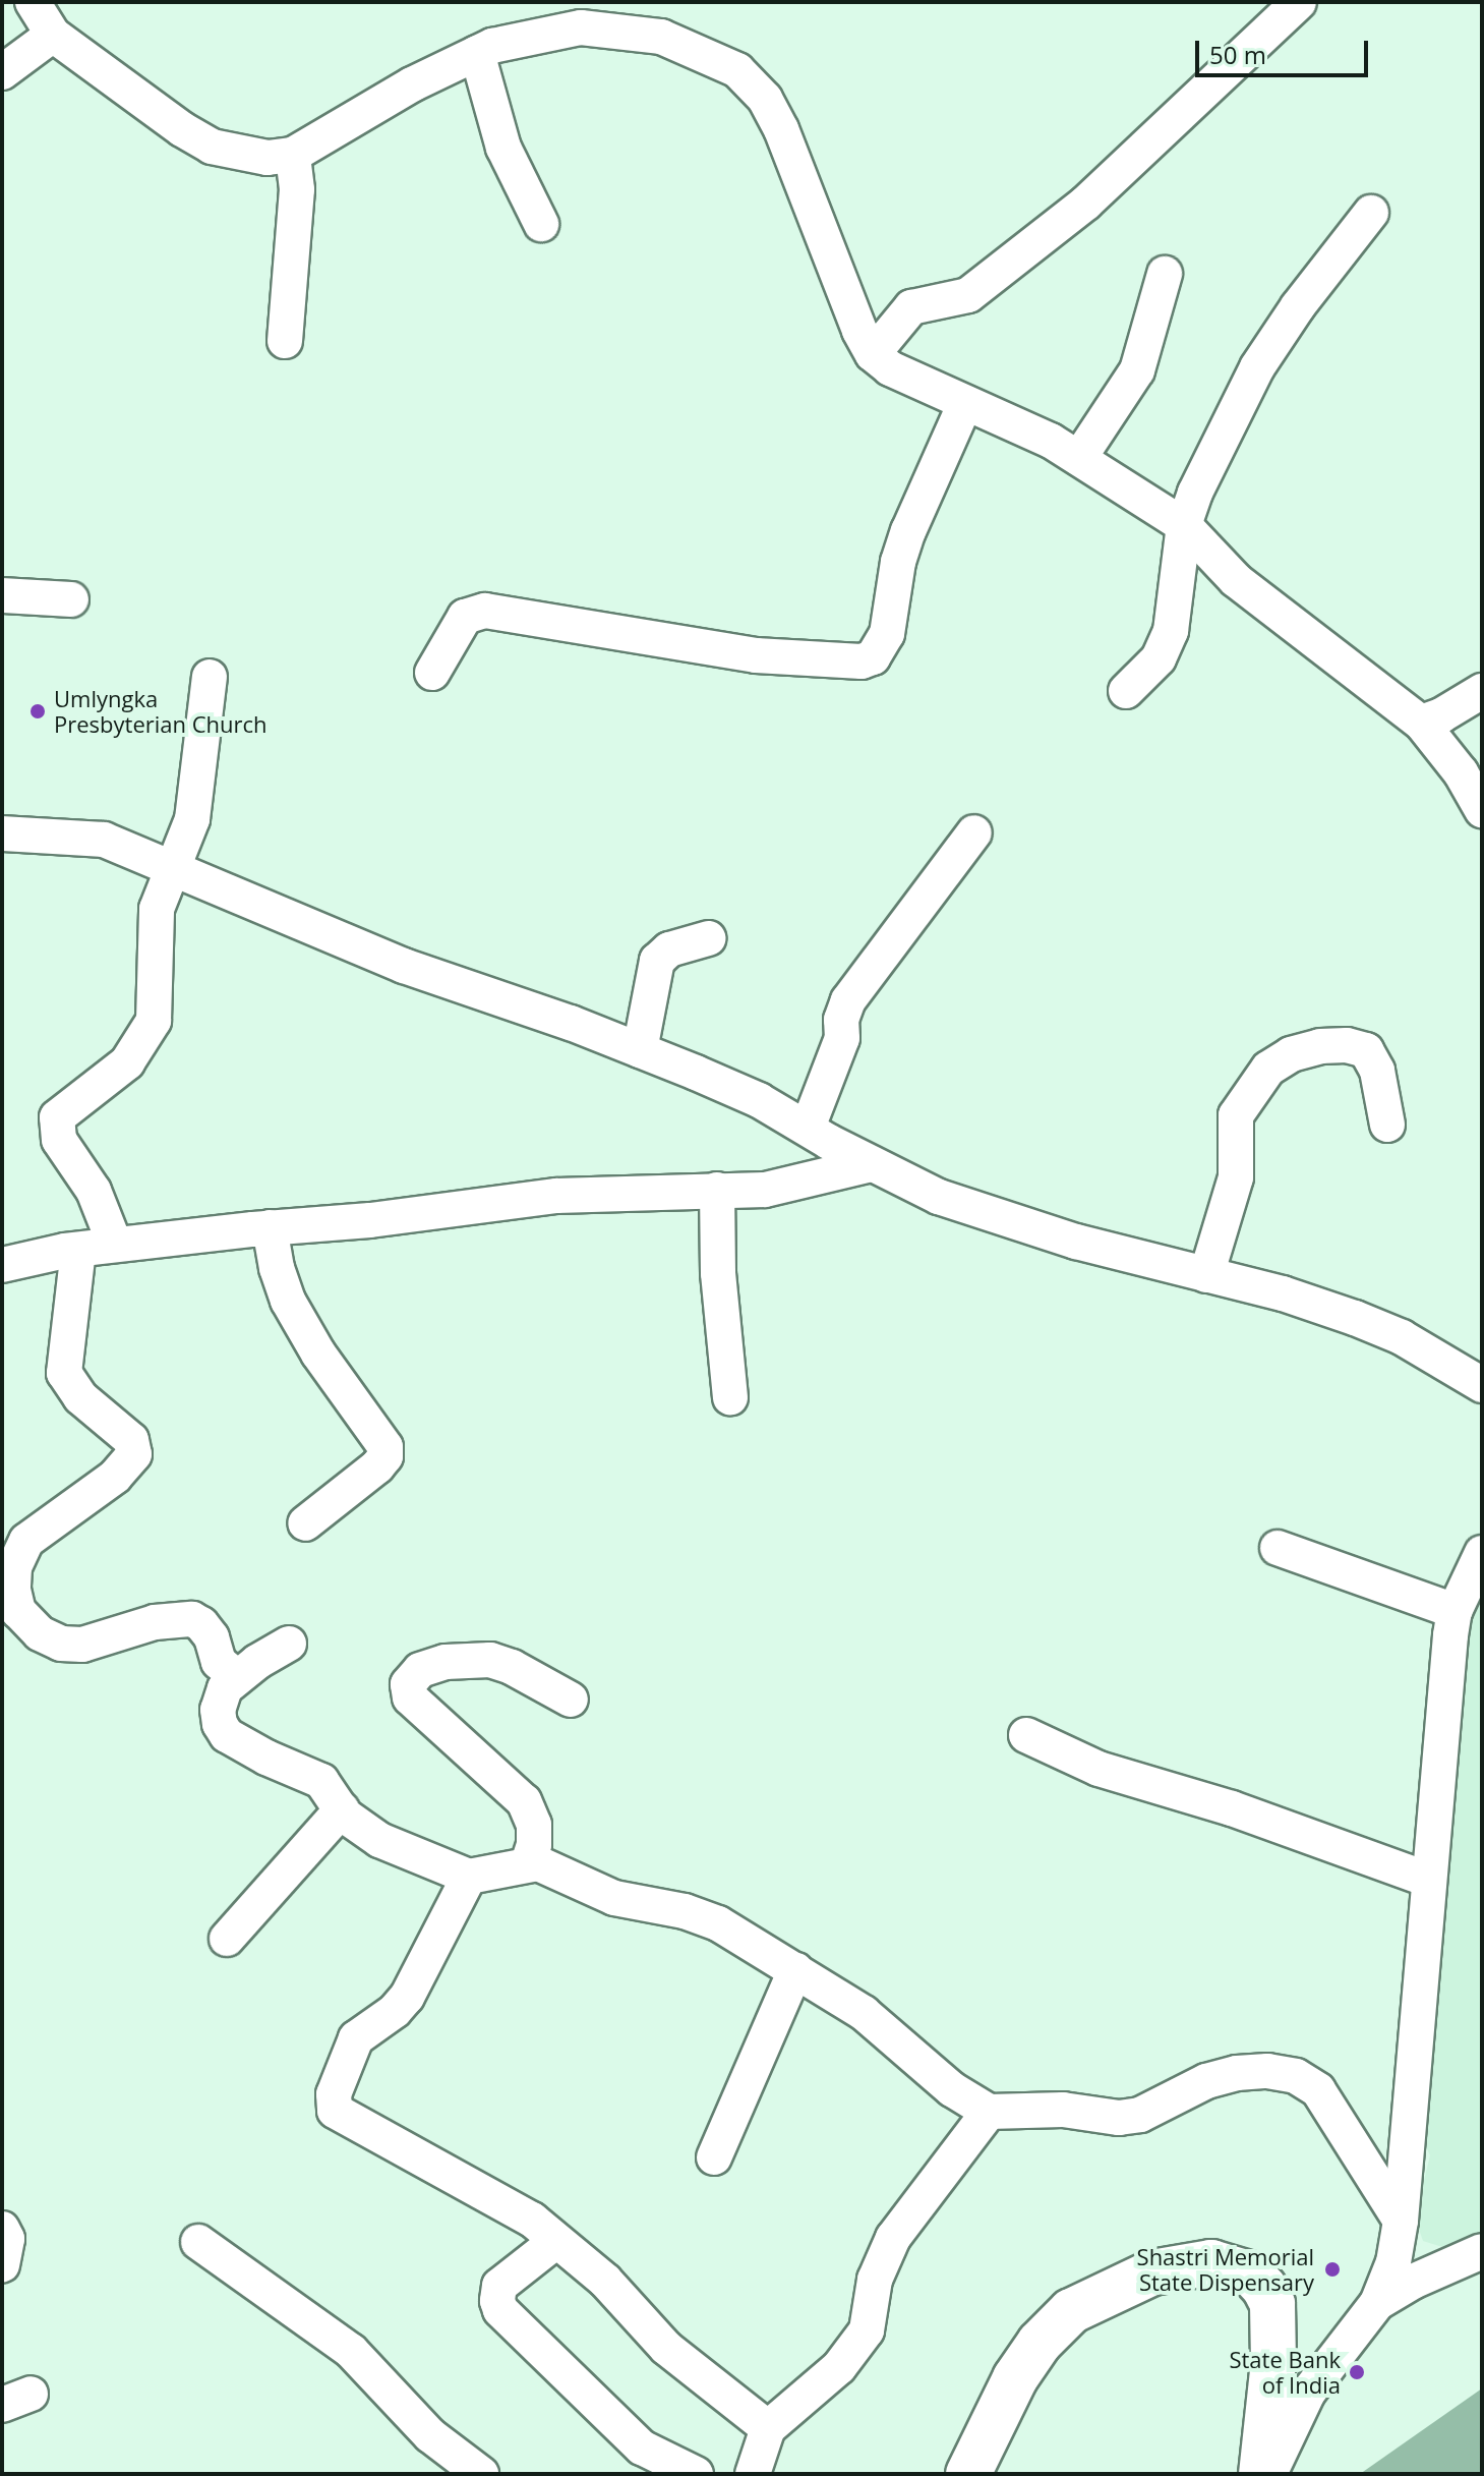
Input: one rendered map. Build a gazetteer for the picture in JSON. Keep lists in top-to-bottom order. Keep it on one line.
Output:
{"places":["Umlyngka Presbyterian Church","Shastri Memorial State Dispensary","State Bank of India"],"scale_bar":"50 m"}
